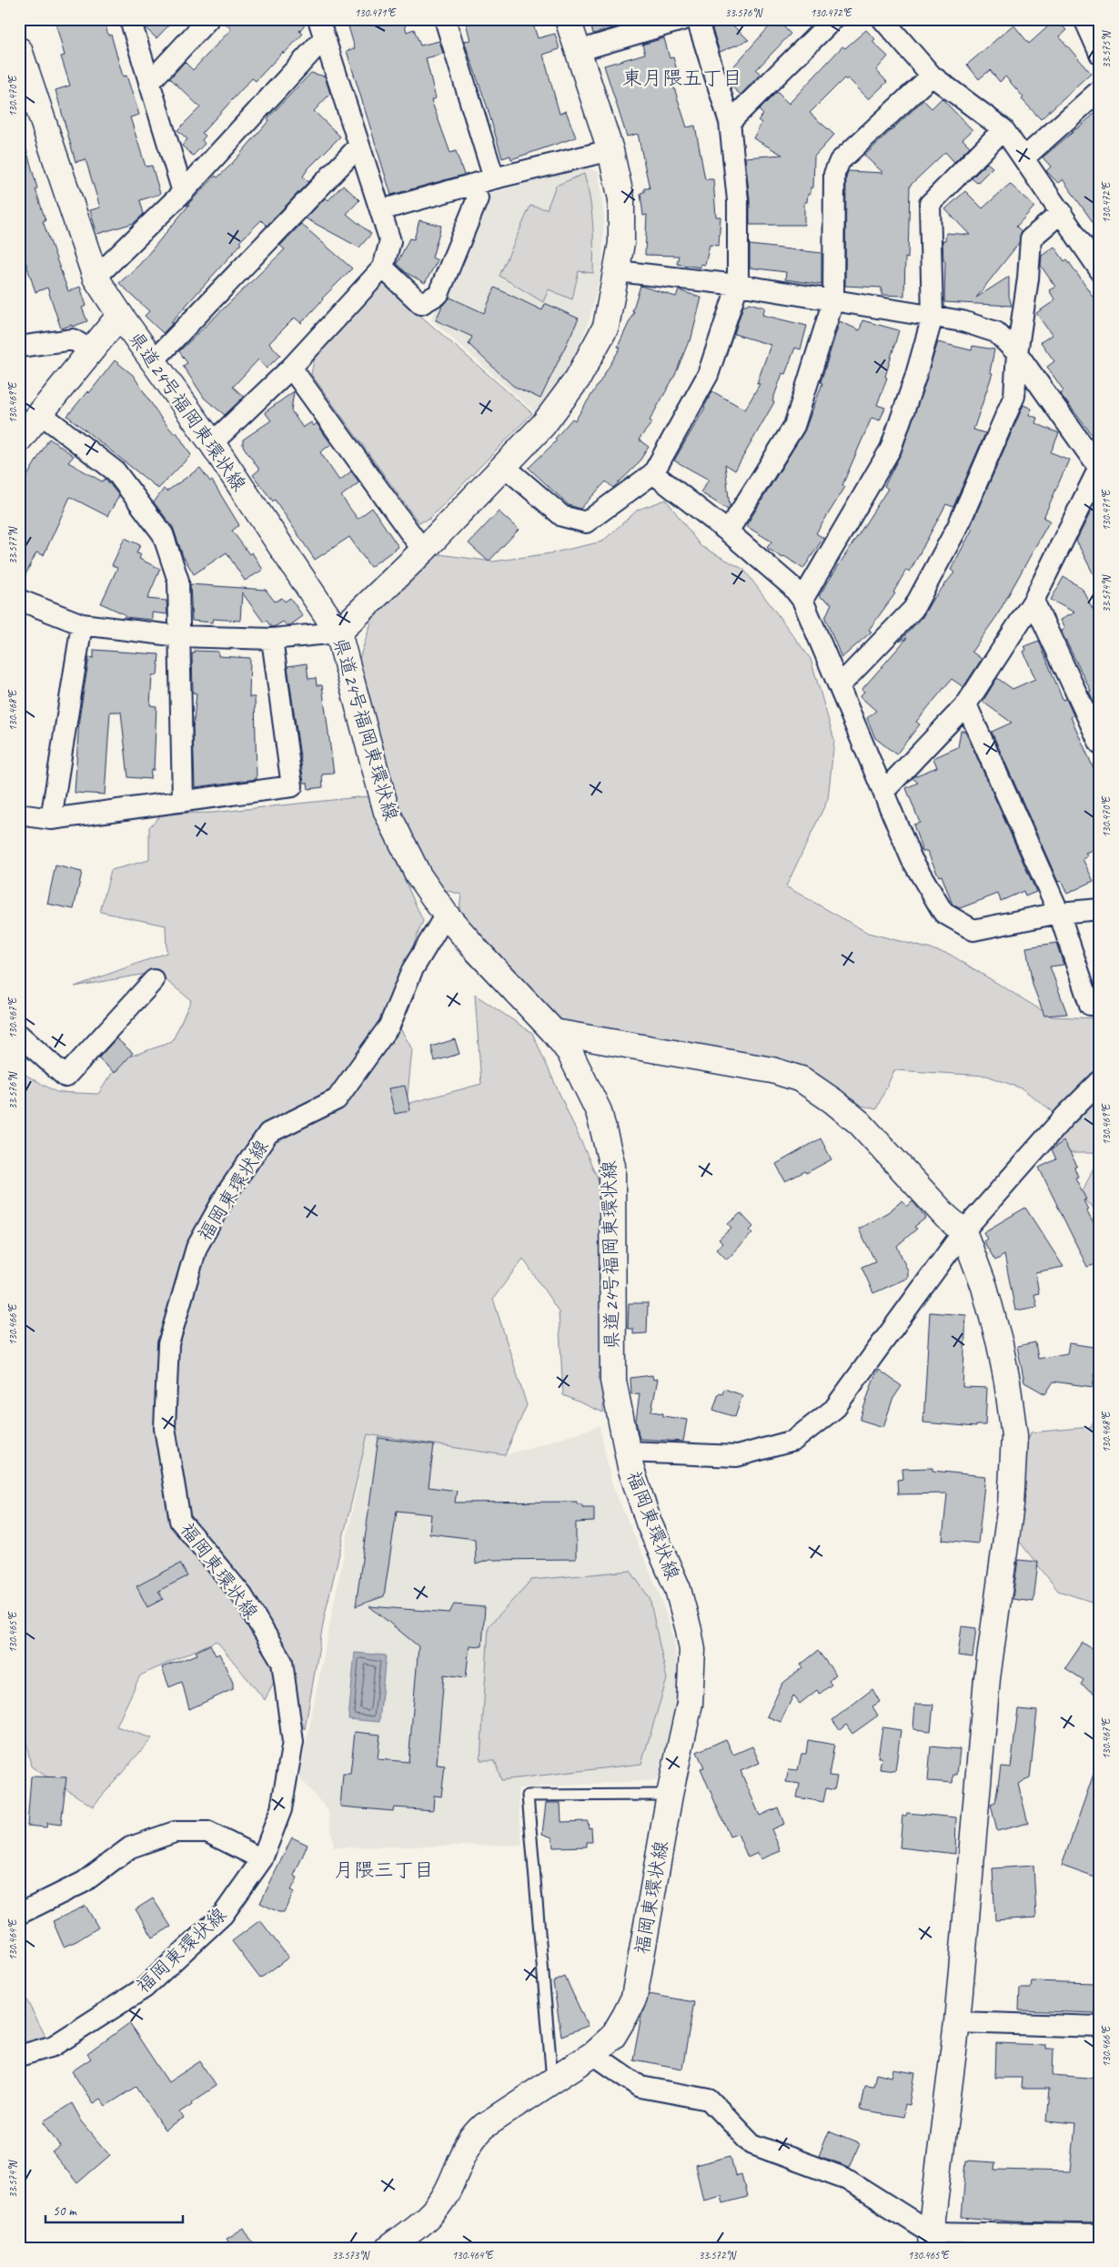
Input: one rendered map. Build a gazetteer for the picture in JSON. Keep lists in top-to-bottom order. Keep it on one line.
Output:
{"streets":{"main road":["県道24号福岡東環状線","福岡東環状線"]},"crossings":[["県道24号福岡東環状線","福岡東環状線"]],"districts":["東月隈五丁目","月隈三丁目"],"scale_bar":"50 m","coordinates":["130.471°E","33.576°N","130.472°E","33.575°N","130.470°E","130.469°E","33.577°N","33.574°N","130.468°E","130.467°E","130.466°E","130.465°E","130.464°E","33.573°N","33.572°N"]}
